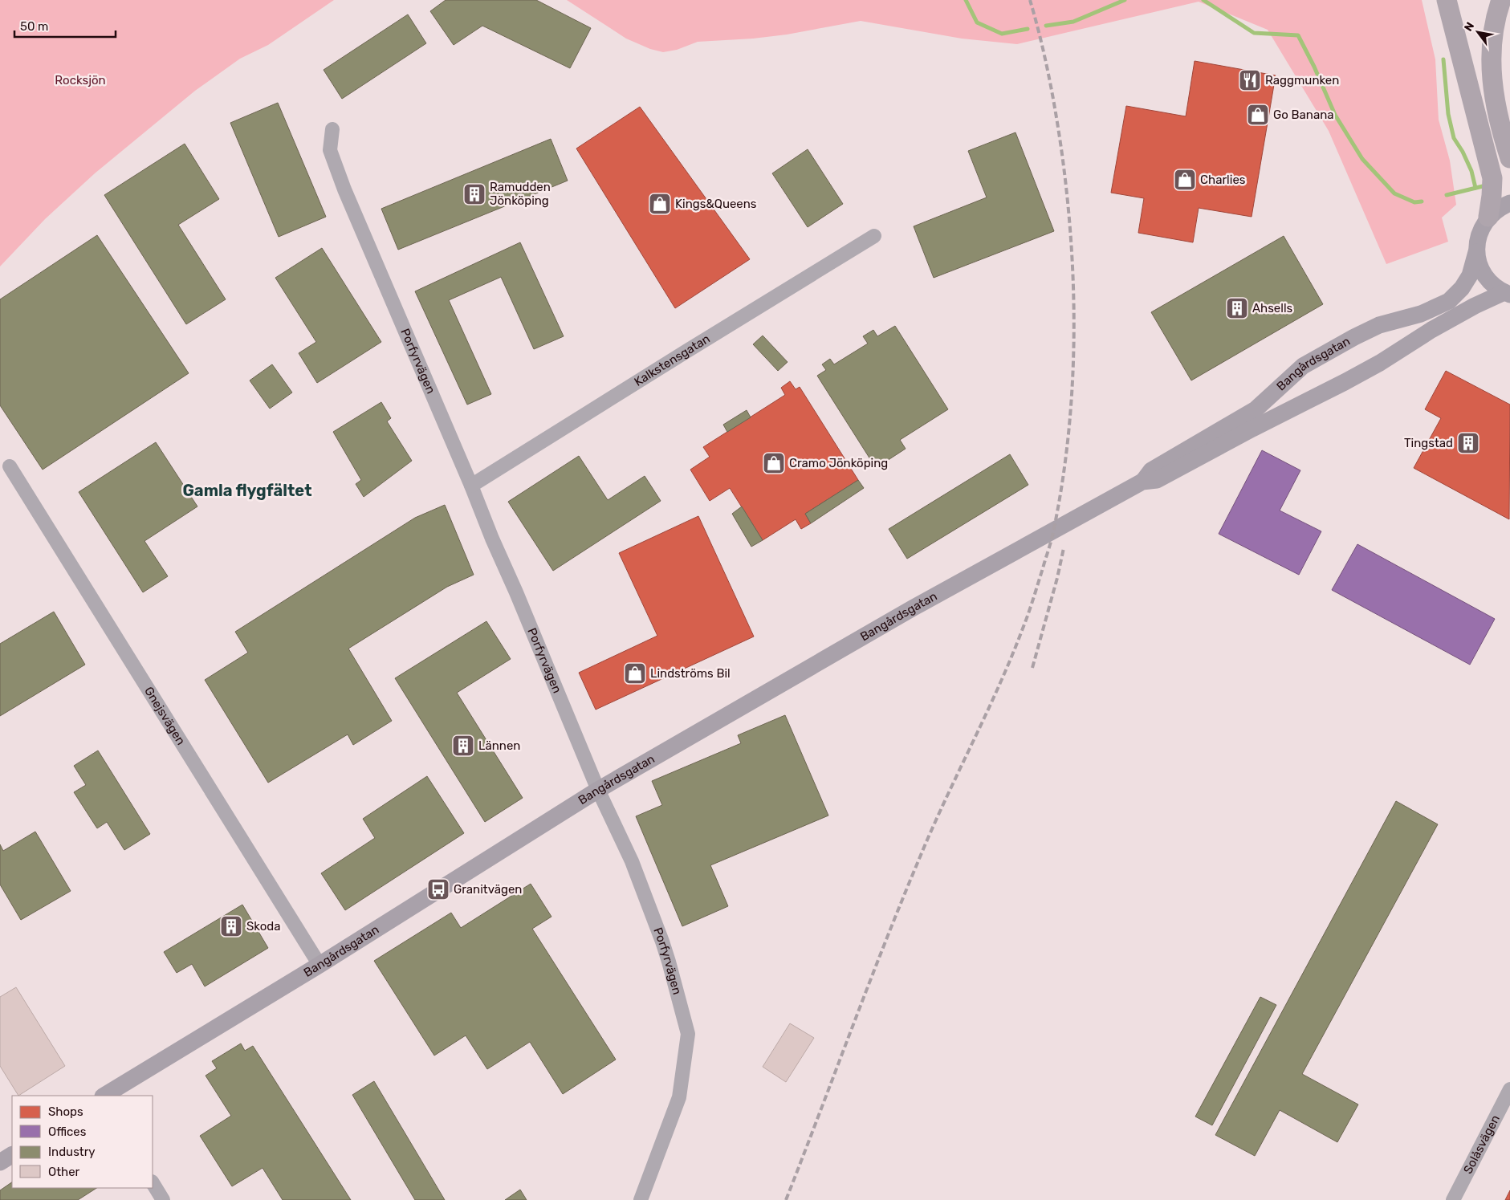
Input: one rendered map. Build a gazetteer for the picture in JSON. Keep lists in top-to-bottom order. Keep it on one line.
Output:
{"streets":{"main road":["Bangårdsgatan"],"street":["Kalkstensgatan","Porfyrvägen","Gnejsvägen","Solåsvägen"]},"crossings":[["Kalkstensgatan","Porfyrvägen"],["Porfyrvägen","Bangårdsgatan"],["Bangårdsgatan","Gnejsvägen"]],"districts":["Gamla flygfältet"],"parks":["Rocksjön"],"places":{"restaurant":["Raggmunken"],"shop":["Go Banana","Charlies","Kings&Queens","Cramo Jönköping","Lindströms Bil"],"building":["Ramudden Jönköping","Ahsells","Tingstad","Lännen","Skoda"],"bus stop":["Granitvägen"]},"legend":["Shops","Offices","Industry","Other"],"scale_bar":"50 m","north":"top left"}
